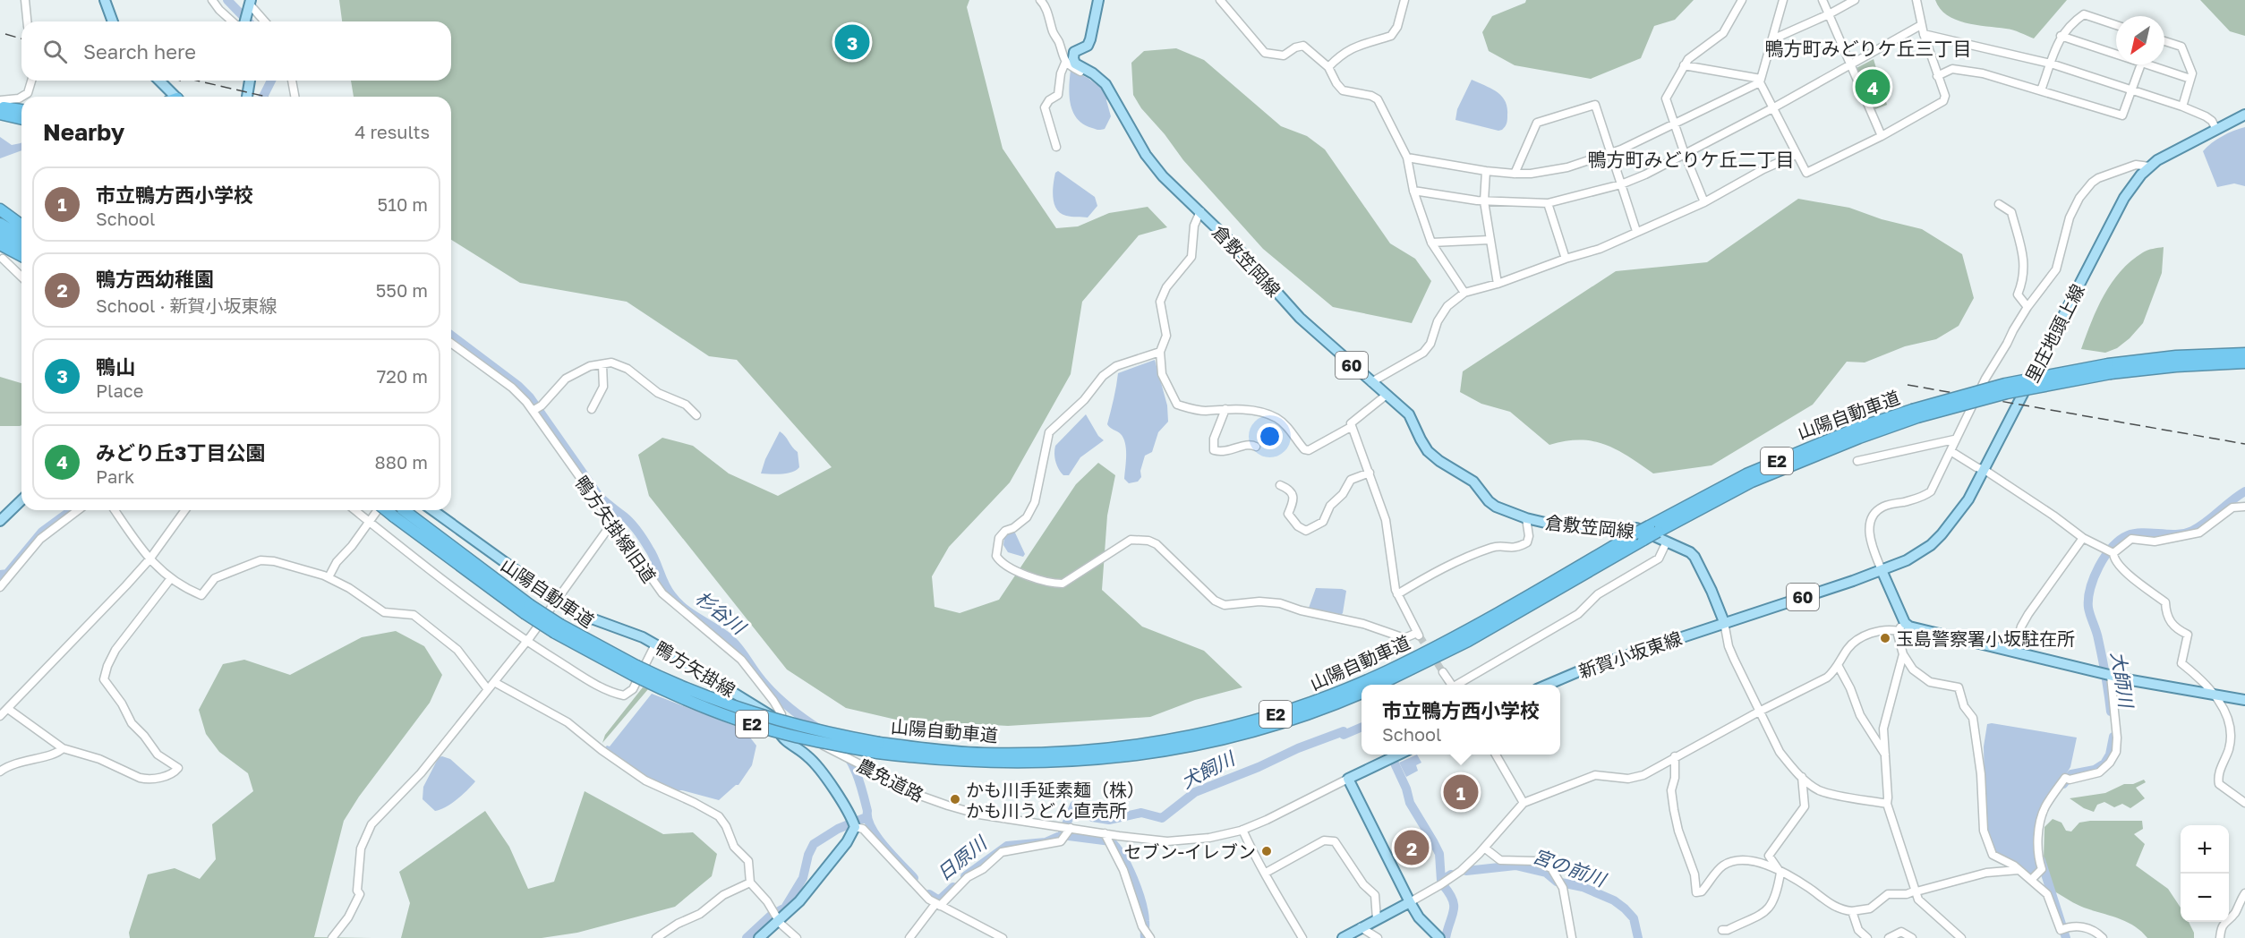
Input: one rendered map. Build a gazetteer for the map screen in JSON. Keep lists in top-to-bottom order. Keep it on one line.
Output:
{"streets":{"highway":["山陽自動車道","E2"],"main road":["倉敷笠岡線","里庄地頭上線","60","新賀小坂東線","鴨方矢掛線"],"street":["鴨方矢掛線旧道","農免道路"]},"crossings":[["倉敷笠岡線","60"],["倉敷笠岡線","新賀小坂東線"],["里庄地頭上線","60"],["60","新賀小坂東線"],["鴨方矢掛線旧道","鴨方矢掛線"],["鴨方矢掛線旧道","農免道路"],["鴨方矢掛線","農免道路"]],"districts":["鴨方町みどりケ丘三丁目","鴨方町みどりケ丘二丁目"],"water":["杉谷川","大師川","犬飼川","日原川","宮の前川"],"places":["玉島警察署小坂駐在所","かも川手延素麺（株） かも川うどん直売所","セブン-イレブン"],"north":"bottom left","page":{"search":"Search here","pins":["3","4","1","2"],"heading":["Nearby","4 results"],"list":[{"mark":"1","name":"市立鴨方西小学校","note":"School","value":"510 m"},{"mark":"2","name":"鴨方西幼稚園","note":"School · 新賀小坂東線","value":"550 m"},{"mark":"3","name":"鴨山","note":"Place","value":"720 m"},{"mark":"4","name":"みどり丘3丁目公園","note":"Park","value":"880 m"}],"popup":["市立鴨方西小学校","School"],"map_buttons":["+","−"]}}
